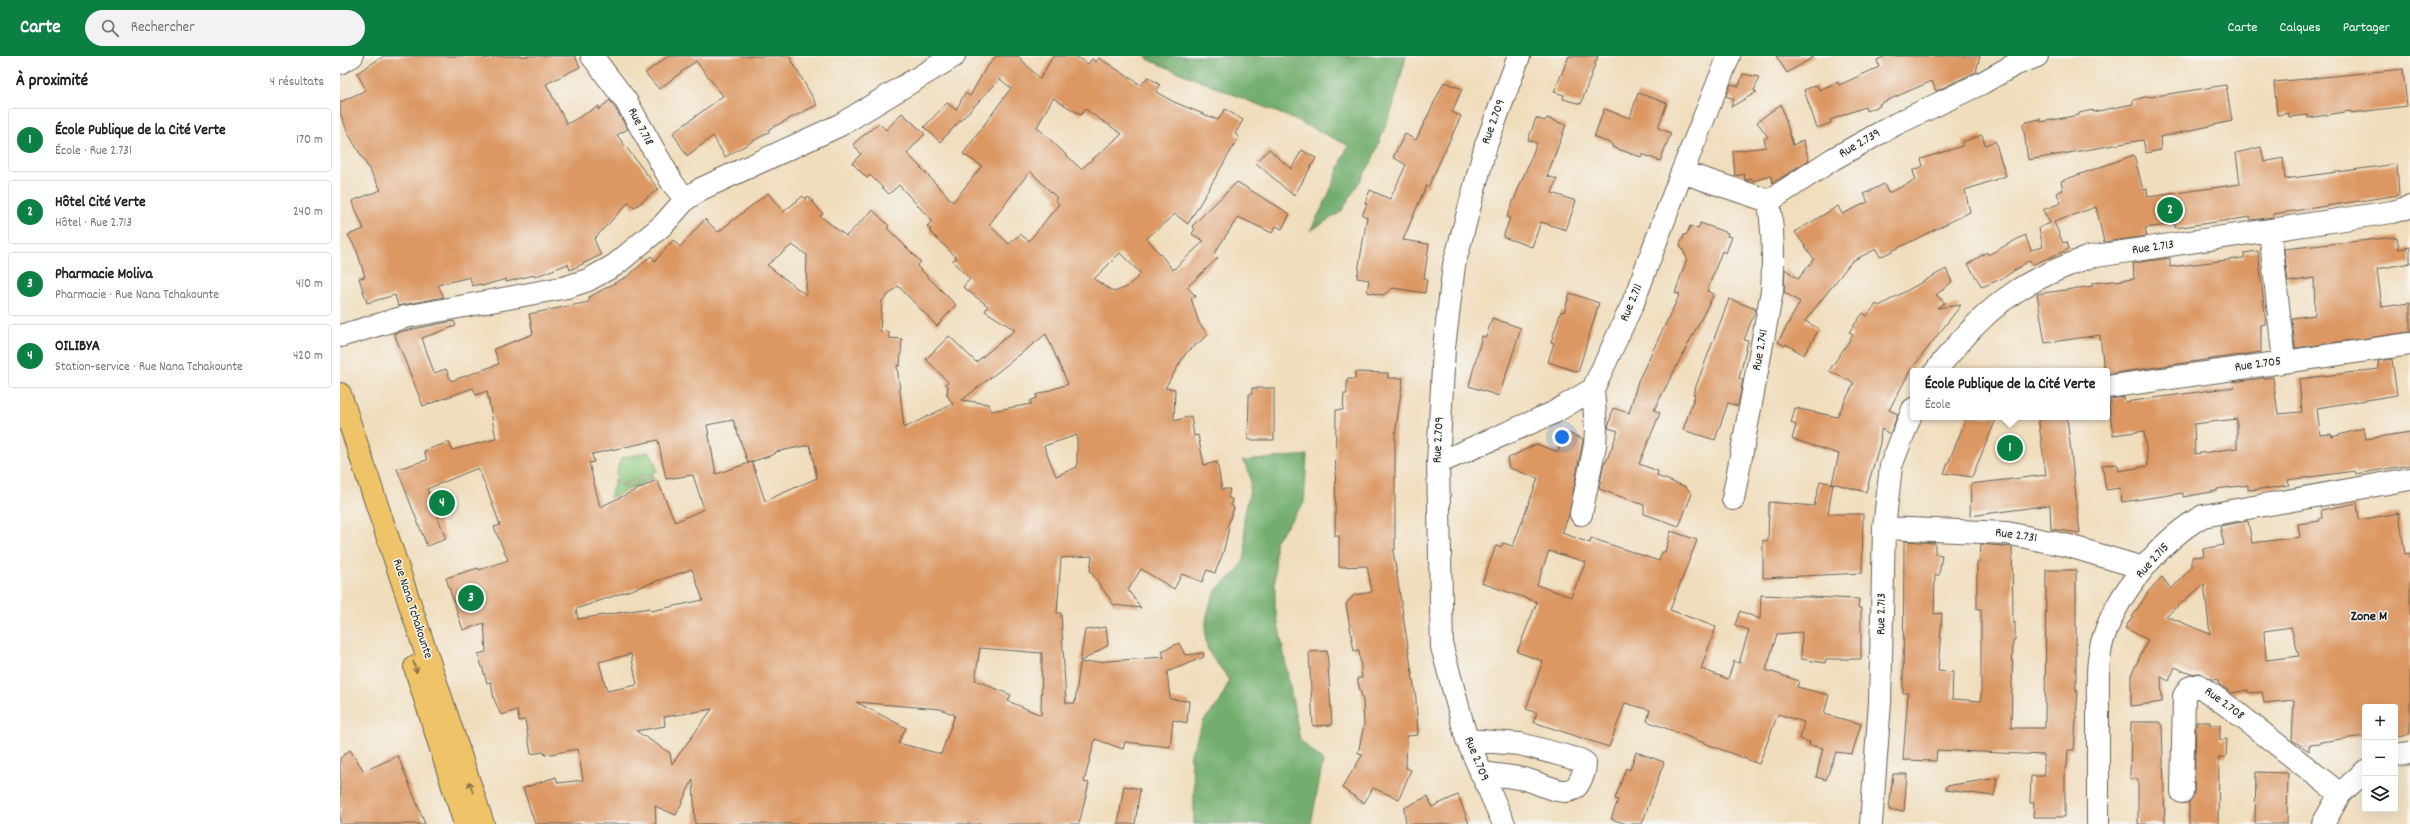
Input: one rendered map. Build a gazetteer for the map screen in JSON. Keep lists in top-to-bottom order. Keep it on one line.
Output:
{"streets":{"main road":["Rue Nana Tchakounte"],"street":["Rue 2.709","Rue 7.718","Rue 2.739","Rue 2.713","Rue 2.711","Rue 2.741","Rue 2.705","Rue 2.731","Rue 2.715","Rue 2.708"]},"crossings":[["Rue 2.739","Rue 2.741"],["Rue 2.713","Rue 2.731"],["Rue 2.731","Rue 2.715"]],"districts":["Zone M"],"page":{"header":"Carte","search":"Rechercher","nav":["Carte","Calques","Partager"],"heading":["À proximité","4 résultats"],"list":[{"mark":"1","name":"École Publique de la Cité Verte","note":"École · Rue 2.731","value":"170 m"},{"mark":"2","name":"Hôtel Cité Verte","note":"Hôtel · Rue 2.713","value":"240 m"},{"mark":"3","name":"Pharmacie Moliva","note":"Pharmacie · Rue Nana Tchakounte","value":"410 m"},{"mark":"4","name":"OILIBYA","note":"Station-service · Rue Nana Tchakounte","value":"420 m"}],"pins":["2","1","4","3"],"popup":["École Publique de la Cité Verte","École"],"map_buttons":["+","−"]}}
